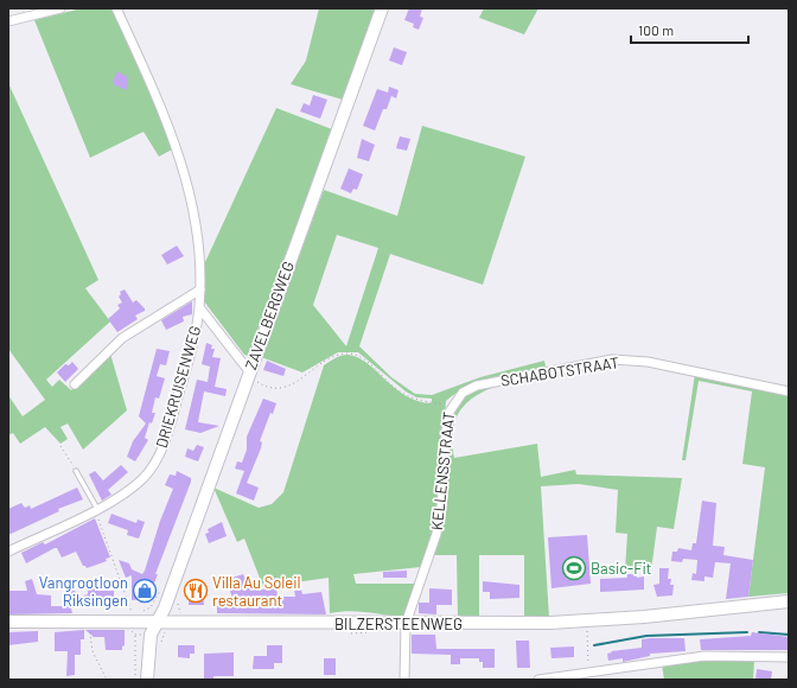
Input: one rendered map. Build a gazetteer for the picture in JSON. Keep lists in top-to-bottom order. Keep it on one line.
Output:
{"streets":{"main road":["ZAVELBERGWEG","BILZERSTEENWEG"],"street":["SCHABOTSTRAAT","DRIEKRUISENWEG","KELLENSSTRAAT"]},"crossings":[["ZAVELBERGWEG","DRIEKRUISENWEG"],["ZAVELBERGWEG","KELLENSSTRAAT"],["ZAVELBERGWEG","BILZERSTEENWEG"],["SCHABOTSTRAAT","KELLENSSTRAAT"],["DRIEKRUISENWEG","KELLENSSTRAAT"],["KELLENSSTRAAT","BILZERSTEENWEG"]],"places":{"sports":["Basic-Fit"],"shop":["Vangrootloon Riksingen"],"restaurant":["Villa Au Soleil restaurant"]},"scale_bar":"100 m"}
